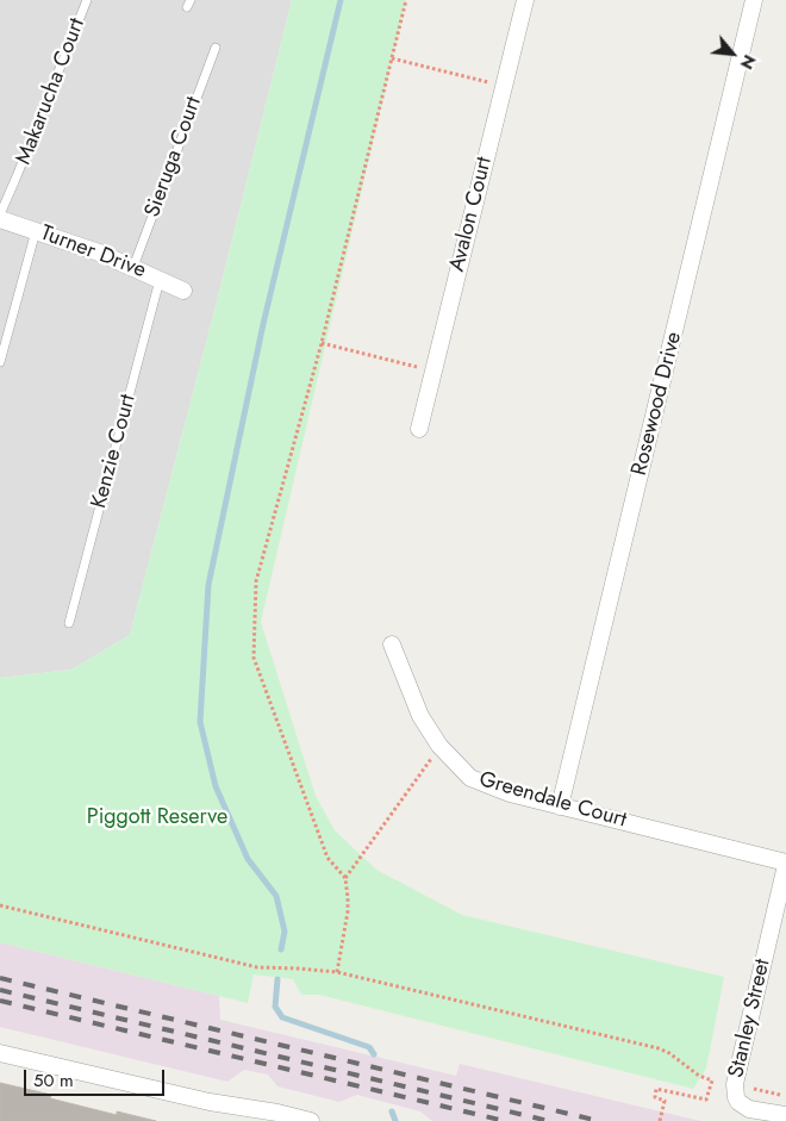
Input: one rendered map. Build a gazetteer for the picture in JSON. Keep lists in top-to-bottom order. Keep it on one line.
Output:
{"streets":{"street":["Avalon Court","Turner Drive","Rosewood Drive","Greendale Court","Stanley Street"],"lane":["Makarucha Court","Sieruga Court","Kenzie Court"]},"crossings":[["Makarucha Court","Turner Drive"],["Sieruga Court","Turner Drive"],["Turner Drive","Kenzie Court"],["Rosewood Drive","Greendale Court"],["Greendale Court","Stanley Street"]],"parks":["Piggott Reserve"],"scale_bar":"50 m","north":"bottom right"}
